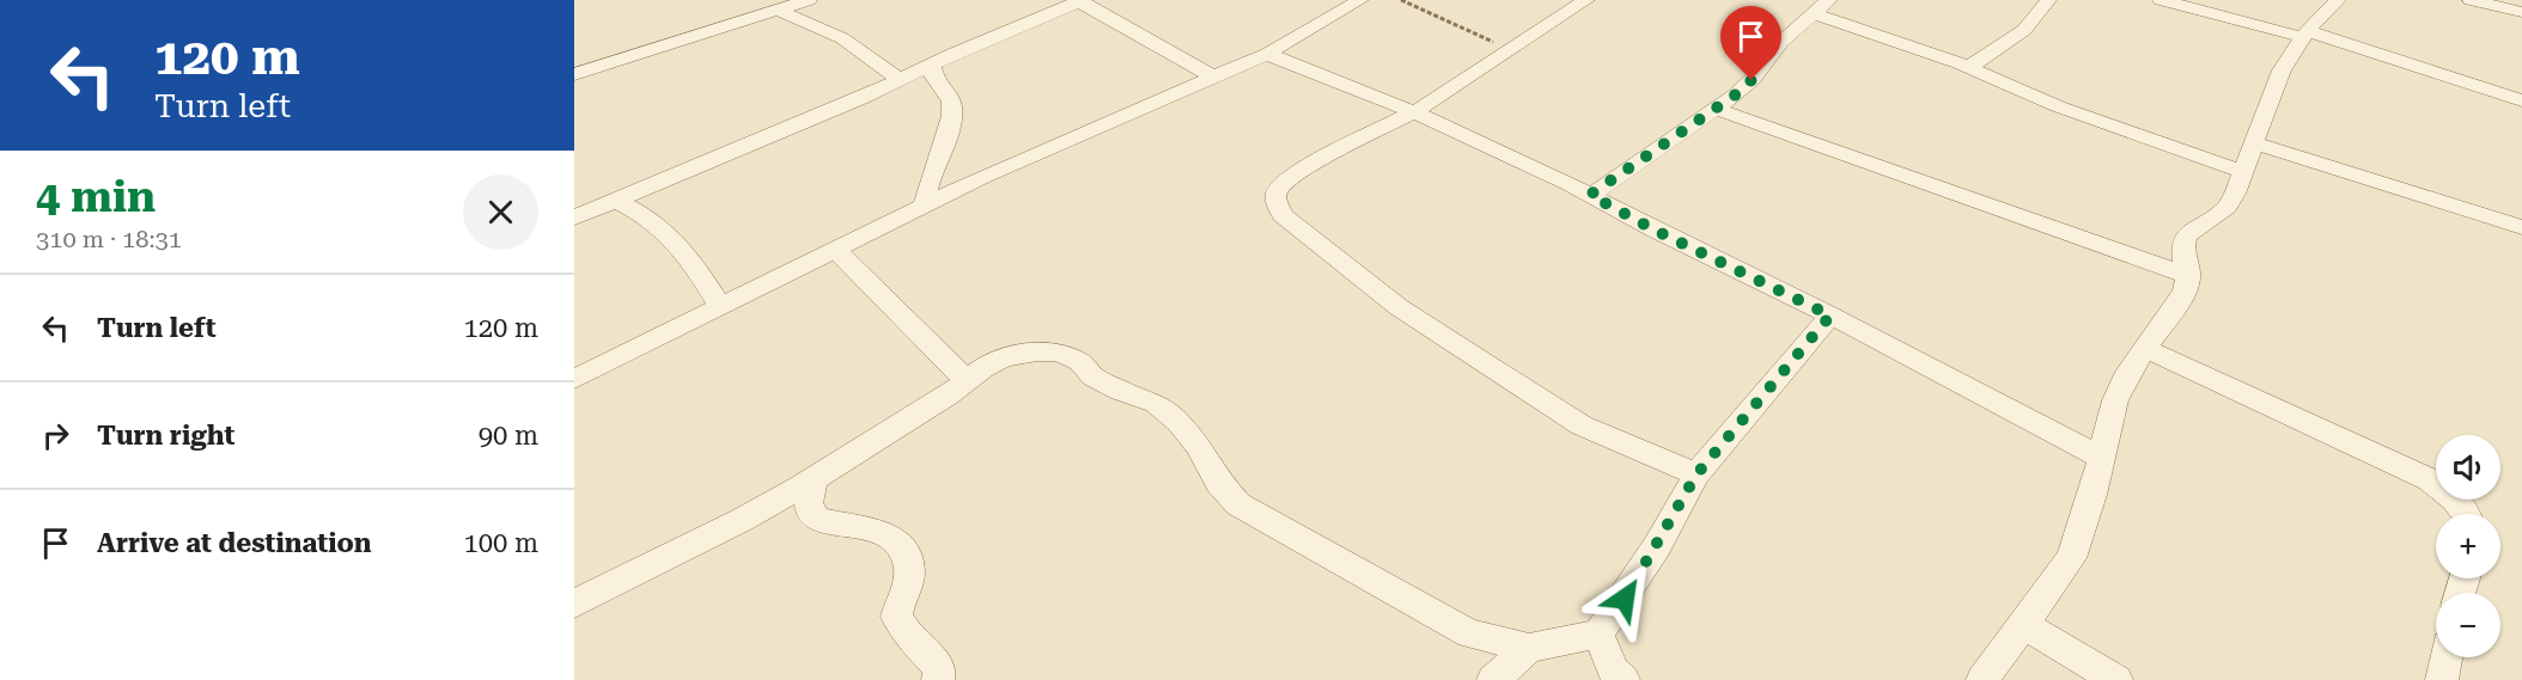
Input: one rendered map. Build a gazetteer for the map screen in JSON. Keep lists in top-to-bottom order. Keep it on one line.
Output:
{"page":{"turn":["120 m","Turn left"],"heading":["4 min","310 m · 18:31"],"list":[{"name":"Turn left","value":"120 m"},{"name":"Turn right","value":"90 m"},{"name":"Arrive at destination","value":"100 m"}],"map_buttons":["+","−"]}}
